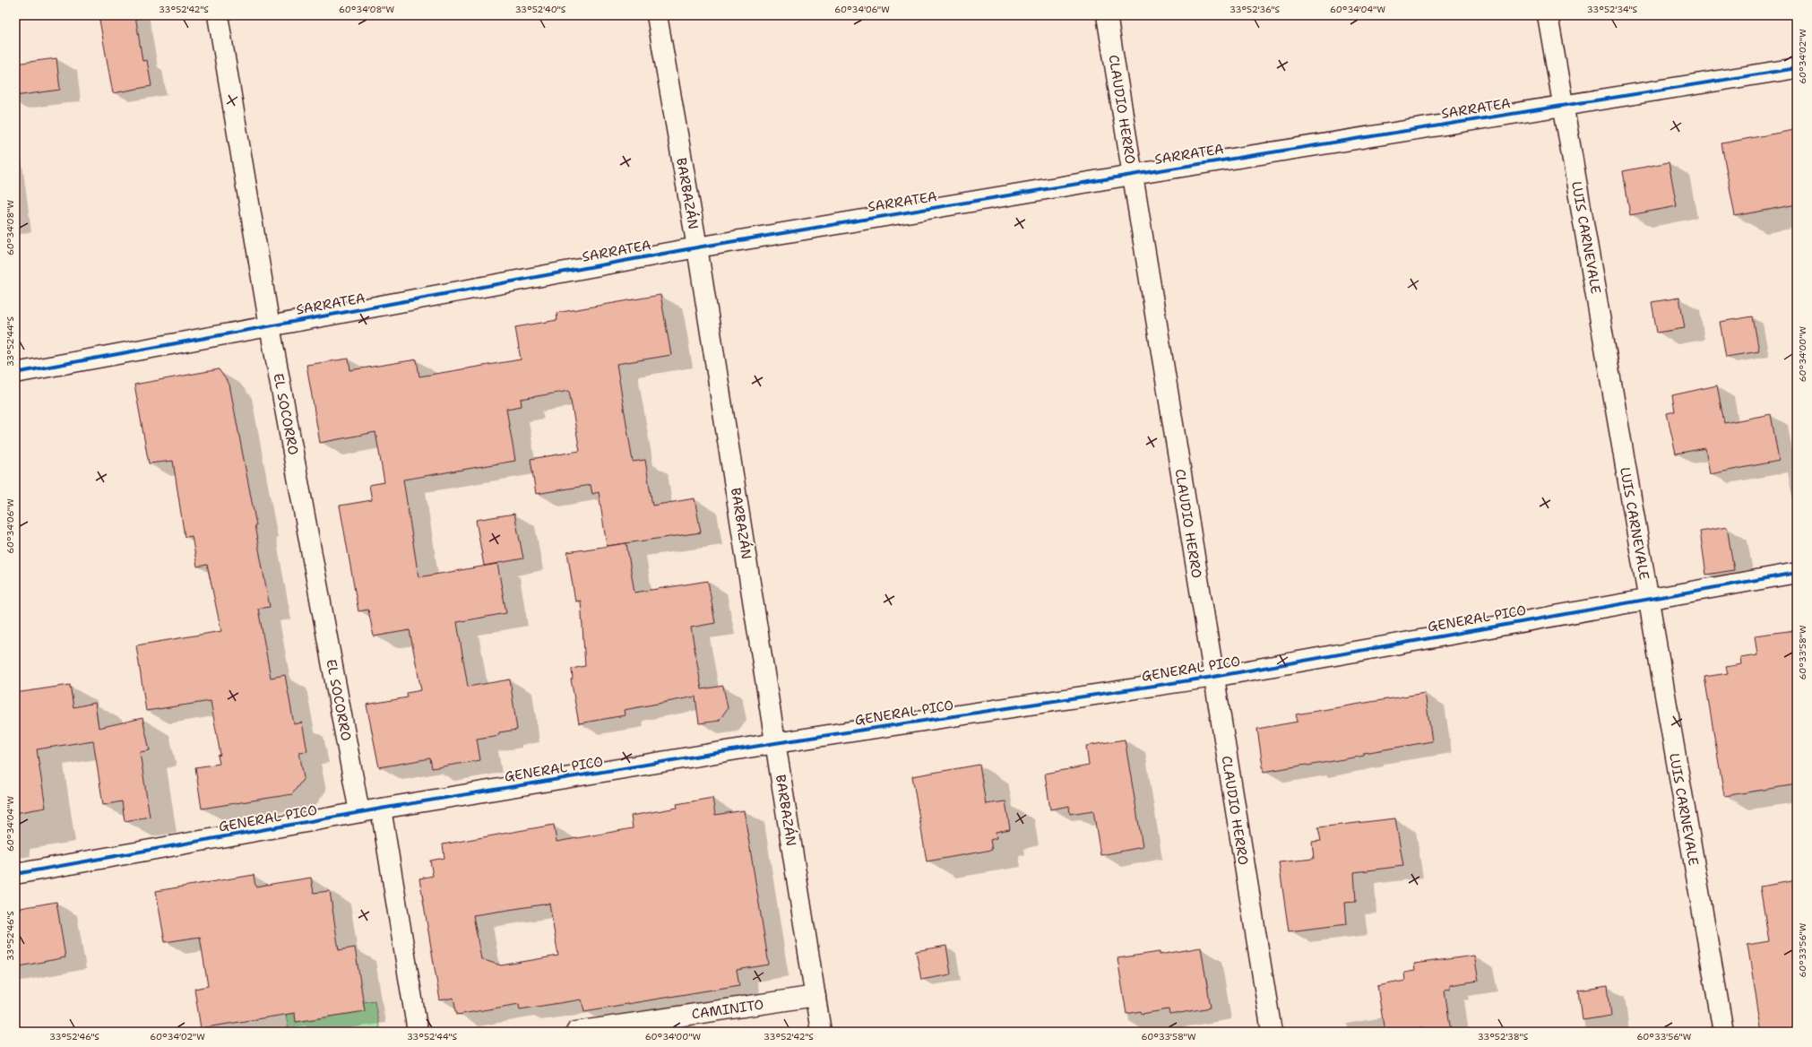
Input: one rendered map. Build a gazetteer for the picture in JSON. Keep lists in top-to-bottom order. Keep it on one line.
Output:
{"streets":{"street":["SARRATEA","CLAUDIO HERRO","BARBAZÁN","LUIS CARNEVALE","EL SOCORRO","GENERAL PICO","CAMINITO"]},"crossings":[["SARRATEA","CLAUDIO HERRO"],["SARRATEA","BARBAZÁN"],["SARRATEA","LUIS CARNEVALE"],["SARRATEA","EL SOCORRO"],["CLAUDIO HERRO","GENERAL PICO"],["BARBAZÁN","GENERAL PICO"],["BARBAZÁN","CAMINITO"],["LUIS CARNEVALE","GENERAL PICO"],["EL SOCORRO","GENERAL PICO"]],"coordinates":["33°52'42\"S","60°34'08\"W","33°52'40\"S","60°34'06\"W","33°52'36\"S","60°34'04\"W","33°52'34\"S","60°34'02\"W","33°52'44\"S","60°34'00\"W","60°33'58\"W","33°52'46\"S","60°33'56\"W","33°52'38\"S"]}
